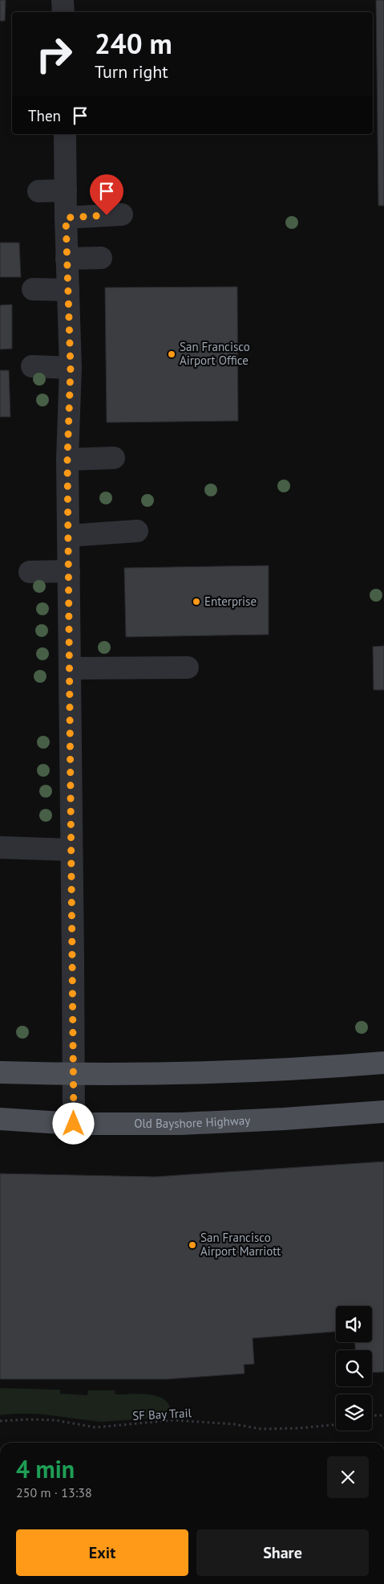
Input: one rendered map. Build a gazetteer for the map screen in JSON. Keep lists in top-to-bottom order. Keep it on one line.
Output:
{"streets":{"main road":["Old Bayshore Highway"],"path":["SF Bay Trail"]},"places":["San Francisco Airport Office","Enterprise","San Francisco Airport Marriott"],"page":{"turn":["240 m","Turn right"],"then":"Then","heading":["4 min","250 m · 13:38"],"buttons":["Exit","Share"]}}
